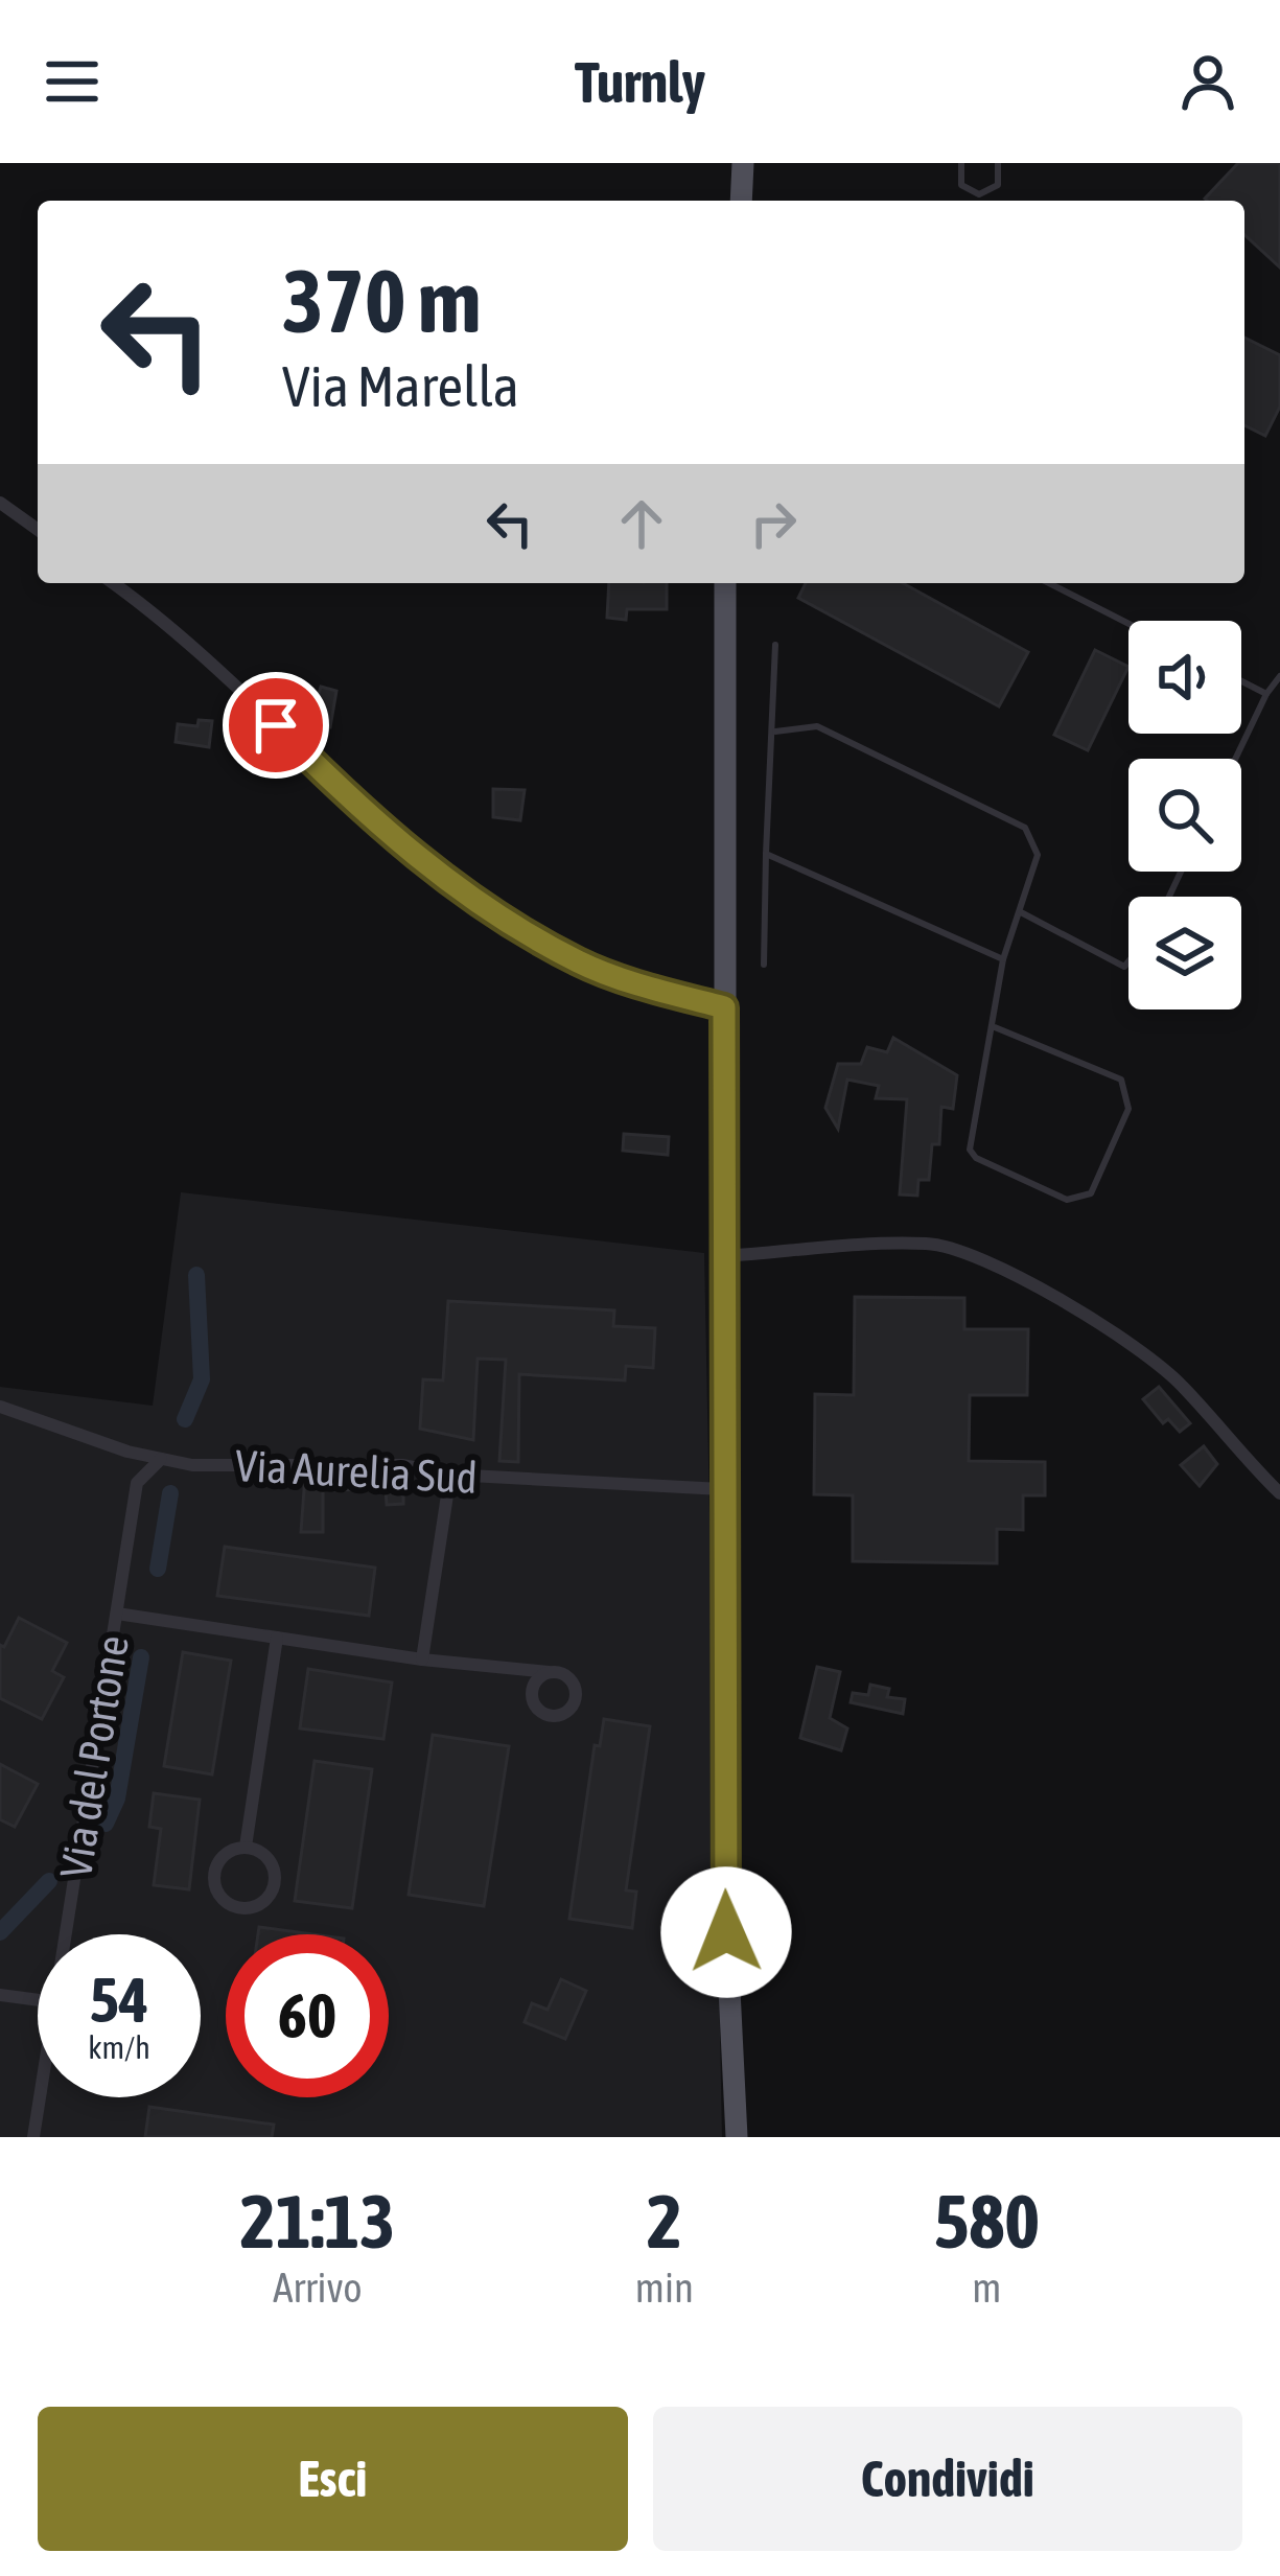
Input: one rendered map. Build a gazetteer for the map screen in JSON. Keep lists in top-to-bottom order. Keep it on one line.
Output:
{"streets":{"street":["Via Aurelia Sud","Via del Portone"]},"crossings":[["Via Aurelia Sud","Via del Portone"]],"page":{"header":"Turnly","turn":["370 m","Via Marella"],"speed":"54 km/h","limit":"60","eta":["21:13","Arrivo","2","min","580","m"],"buttons":["Esci","Condividi"]}}
